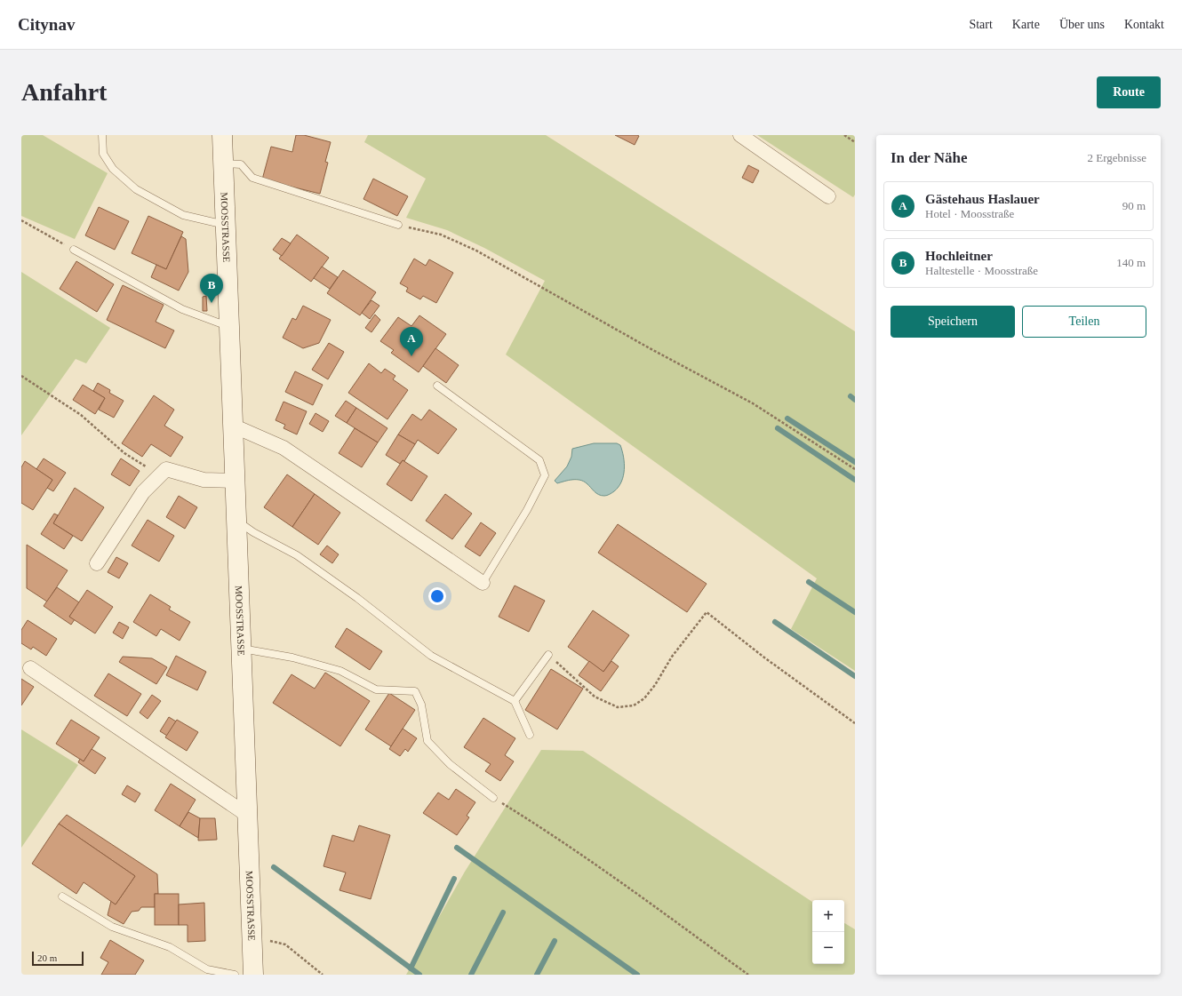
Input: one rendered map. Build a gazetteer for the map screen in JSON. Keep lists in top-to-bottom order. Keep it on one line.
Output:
{"streets":{"street":["MOOSSTRASSE"]},"scale_bar":"20 m","page":{"header":"Citynav","nav":["Start","Karte","Über uns","Kontakt"],"buttons":["Route",["Speichern","Teilen"]],"title":"Anfahrt","heading":["In der Nähe","2 Ergebnisse"],"list":[{"mark":"A","name":"Gästehaus Haslauer","note":"Hotel · Moosstraße","value":"90 m"},{"mark":"B","name":"Hochleitner","note":"Haltestelle · Moosstraße","value":"140 m"}],"pins":["B","A"],"map_buttons":["+","−"],"scale":"20 m"}}
